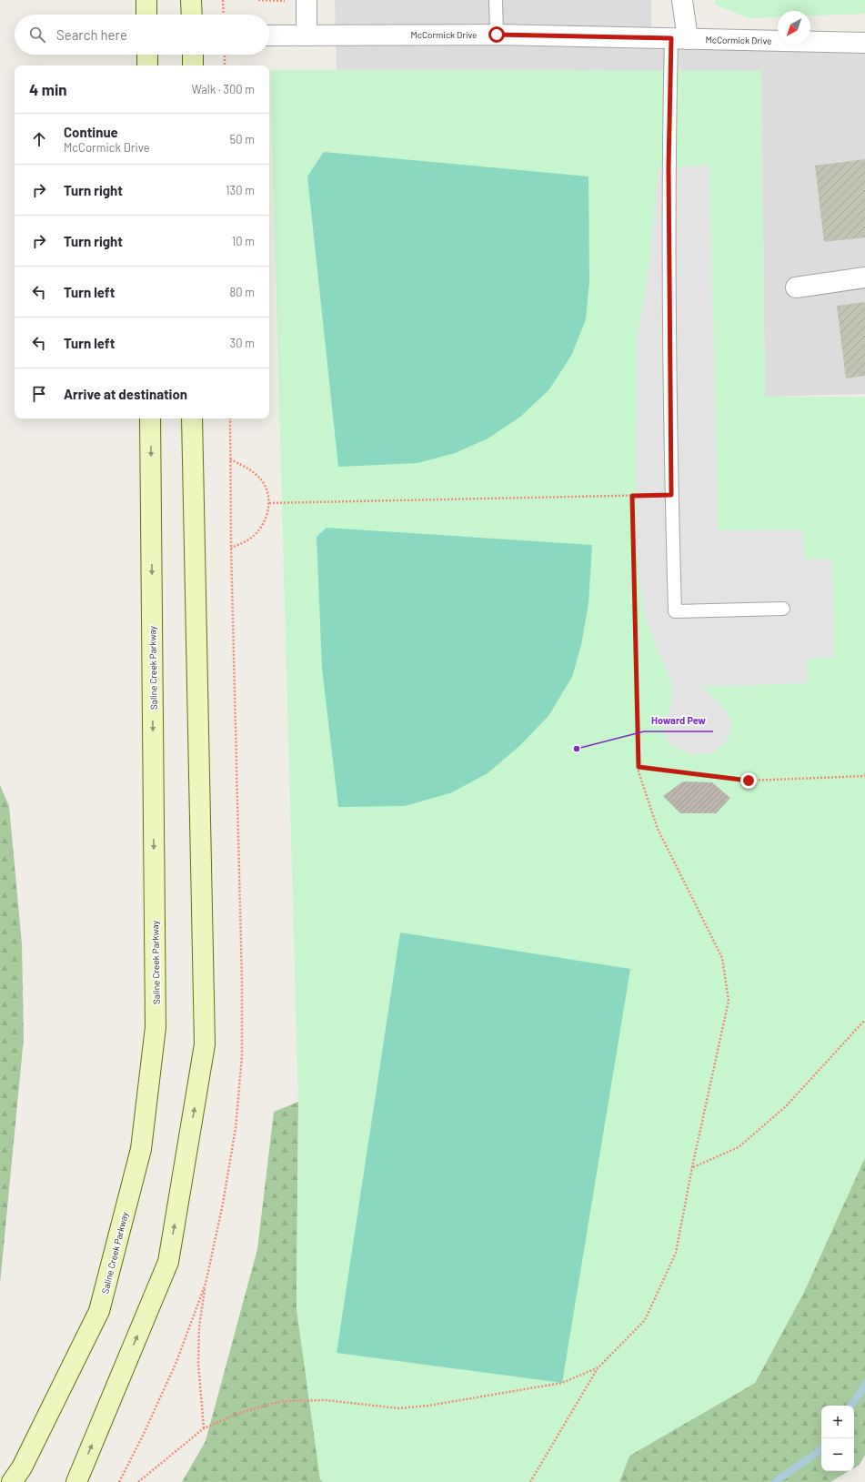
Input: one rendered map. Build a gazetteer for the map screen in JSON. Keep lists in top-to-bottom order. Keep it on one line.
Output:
{"streets":{"main road":["Saline Creek Parkway"],"street":["McCormick Drive"]},"places":["Howard Pew"],"north":"bottom left","page":{"search":"Search here","heading":["4 min","Walk · 300 m"],"list":[["Continue","McCormick Drive","50 m"],["Turn right","130 m"],["Turn right","10 m"],["Turn left","80 m"],["Turn left","30 m"],"Arrive at destination"],"map_buttons":["+","−"]}}
